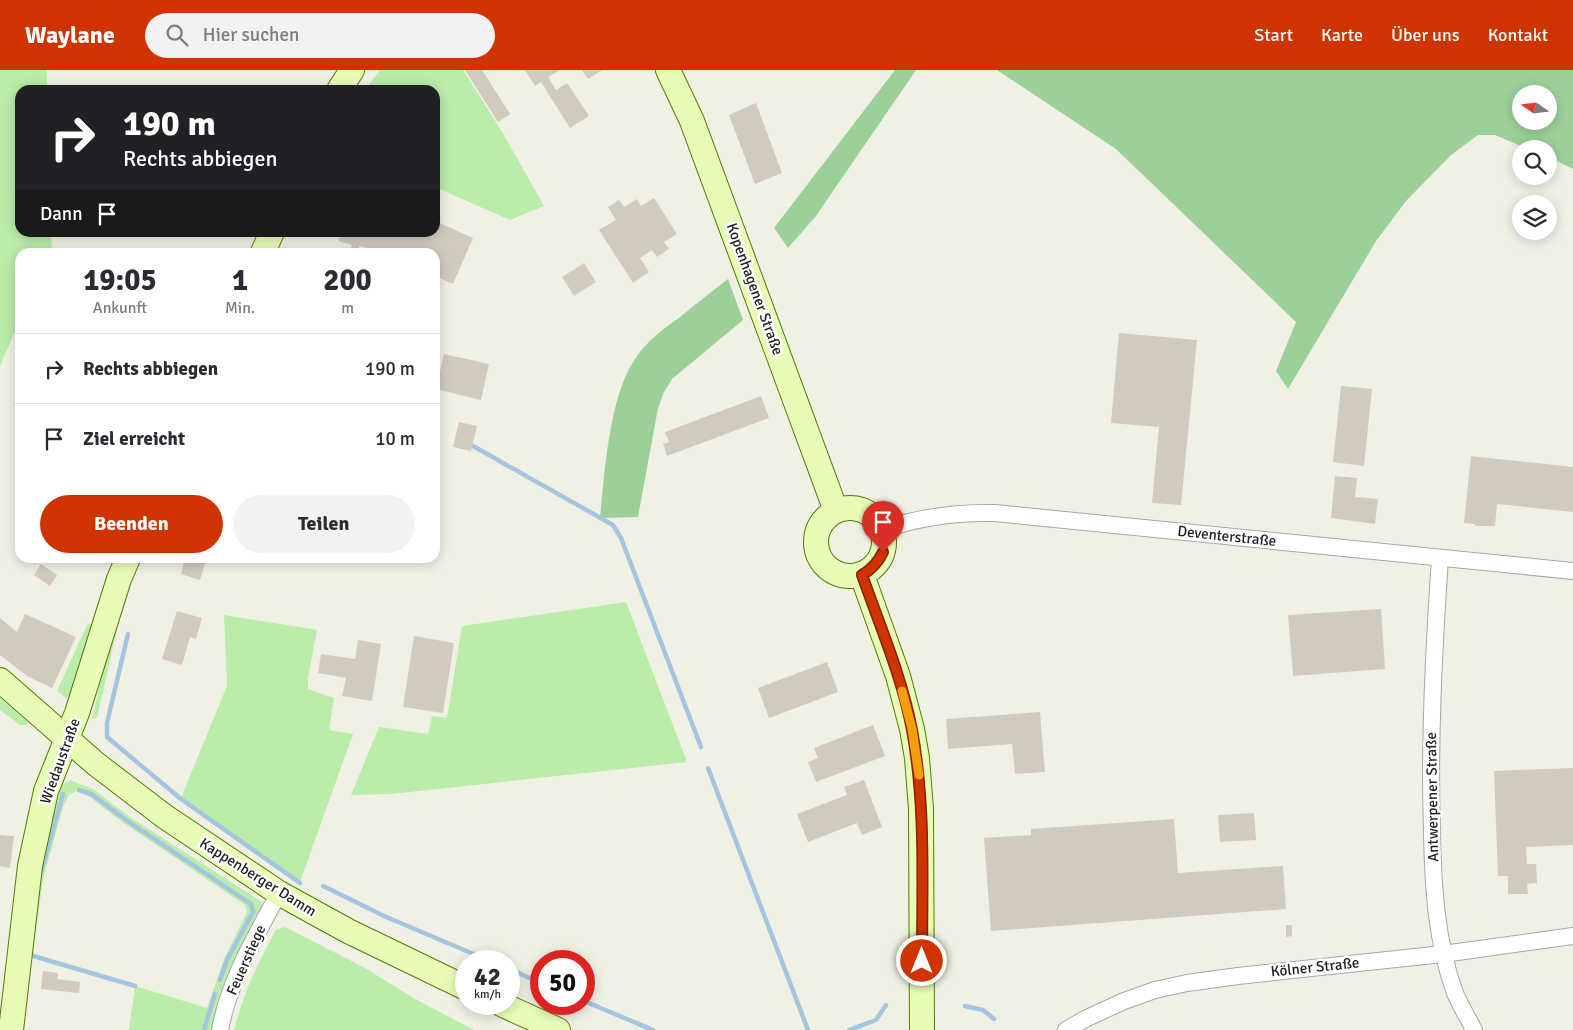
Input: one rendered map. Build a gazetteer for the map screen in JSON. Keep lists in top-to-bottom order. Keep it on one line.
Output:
{"streets":{"main road":["Kopenhagener Straße","Wiedaustraße","Kappenberger Damm"],"street":["Deventerstraße","Antwerpener Straße","Feuerstiege","Kölner Straße"]},"crossings":[["Kopenhagener Straße","Deventerstraße"],["Deventerstraße","Antwerpener Straße"],["Wiedaustraße","Kappenberger Damm"],["Antwerpener Straße","Kölner Straße"],["Kappenberger Damm","Feuerstiege"]],"north":"left","page":{"header":"Waylane","search":"Hier suchen","nav":["Start","Karte","Über uns","Kontakt"],"turn":["190 m","Rechts abbiegen"],"then":"Dann","eta":["19:05","Ankunft","1","Min.","200","m"],"list":[{"name":"Rechts abbiegen","value":"190 m"},{"name":"Ziel erreicht","value":"10 m"}],"buttons":["Beenden","Teilen"],"speed":"42 km/h","limit":"50"}}
